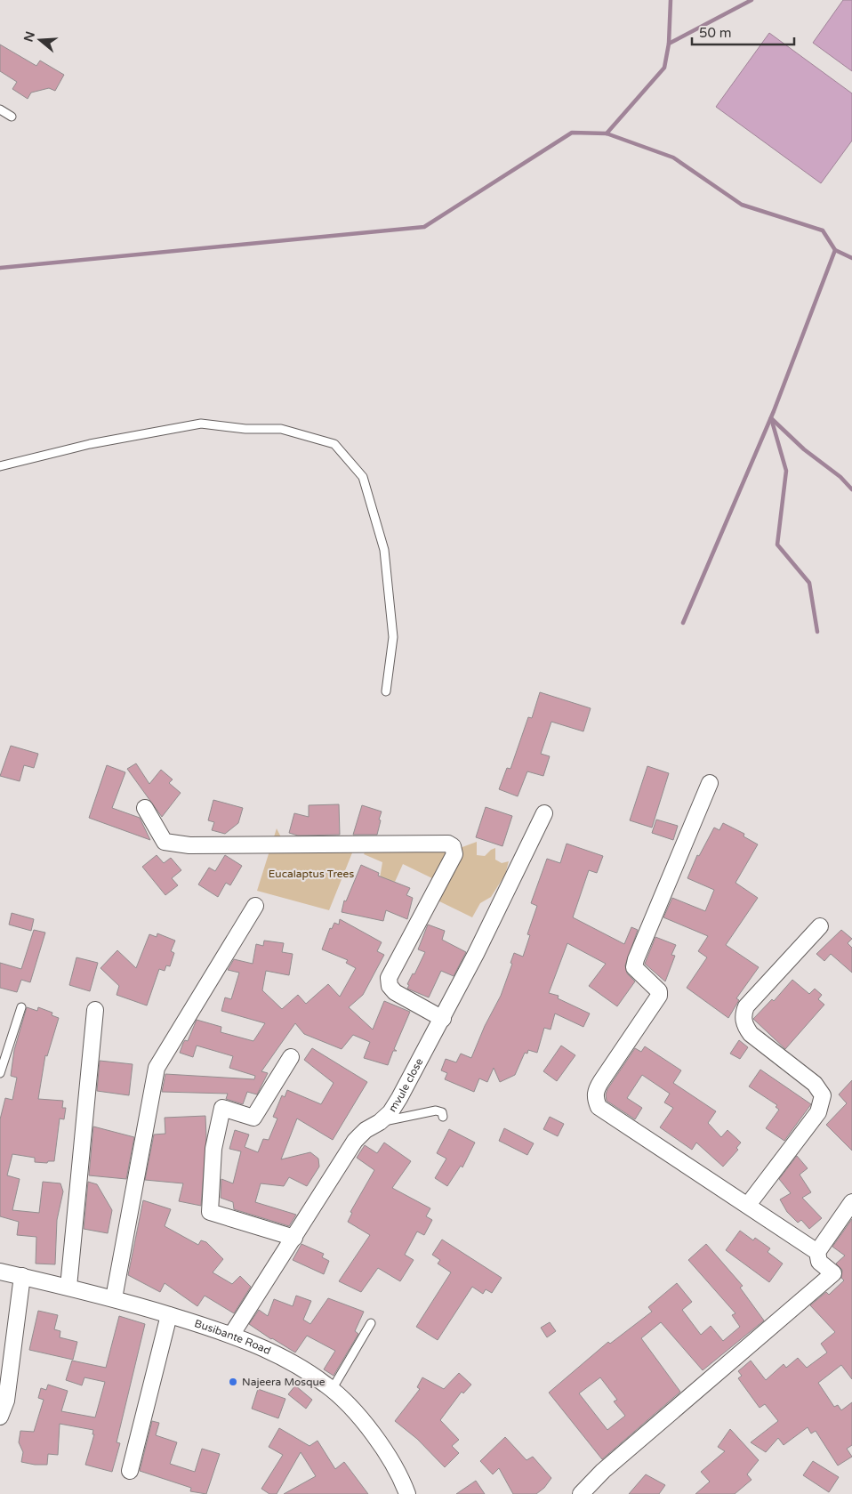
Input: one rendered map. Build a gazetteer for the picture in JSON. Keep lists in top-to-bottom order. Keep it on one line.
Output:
{"streets":{"street":["mvule close","Busibante Road"]},"crossings":[["mvule close","Busibante Road"]],"parks":["Eucalaptus Trees"],"places":["Najeera Mosque"],"scale_bar":"50 m","north":"left"}
